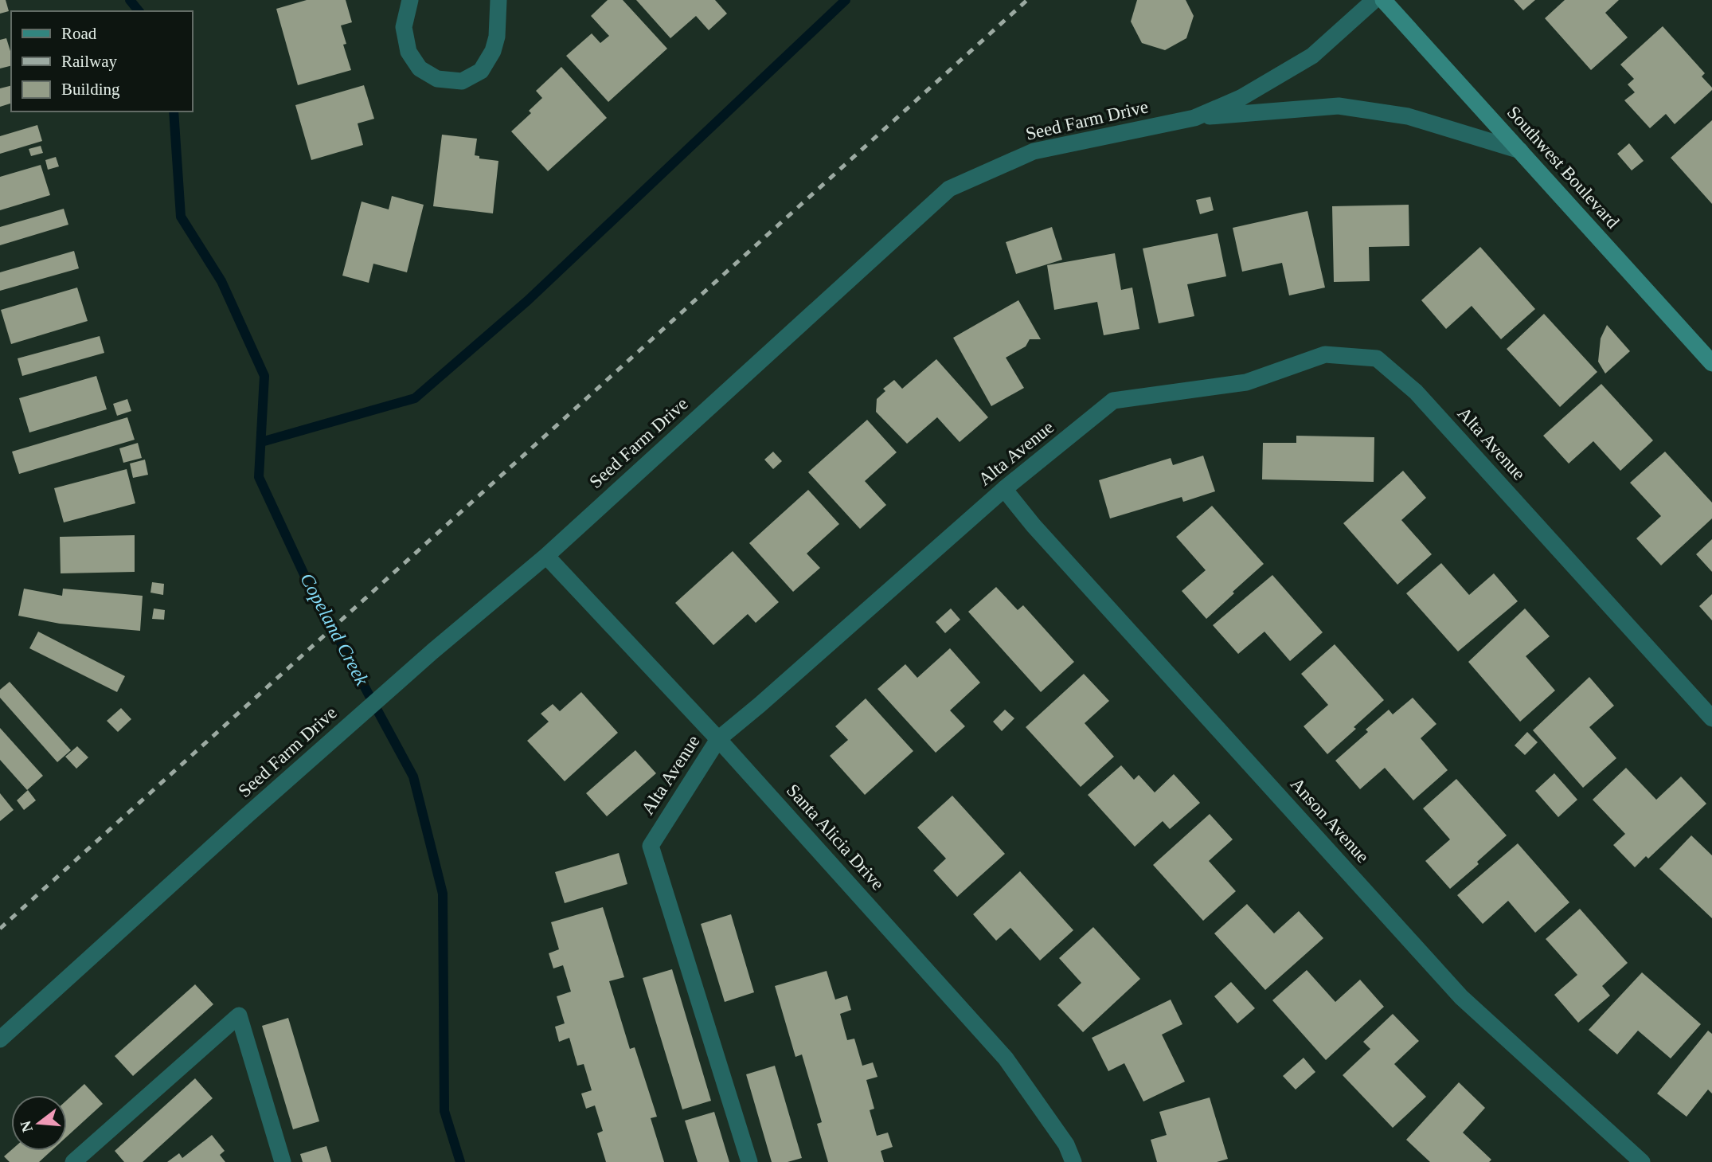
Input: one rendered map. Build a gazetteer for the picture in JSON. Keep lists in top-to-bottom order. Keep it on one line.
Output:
{"streets":{"street":["Seed Farm Drive","Southwest Boulevard","Alta Avenue","Anson Avenue","Santa Alicia Drive"]},"crossings":[["Seed Farm Drive","Santa Alicia Drive"],["Alta Avenue","Anson Avenue"],["Alta Avenue","Santa Alicia Drive"]],"water":["Copeland Creek"],"legend":["Road","Railway","Building"],"north":"left"}
